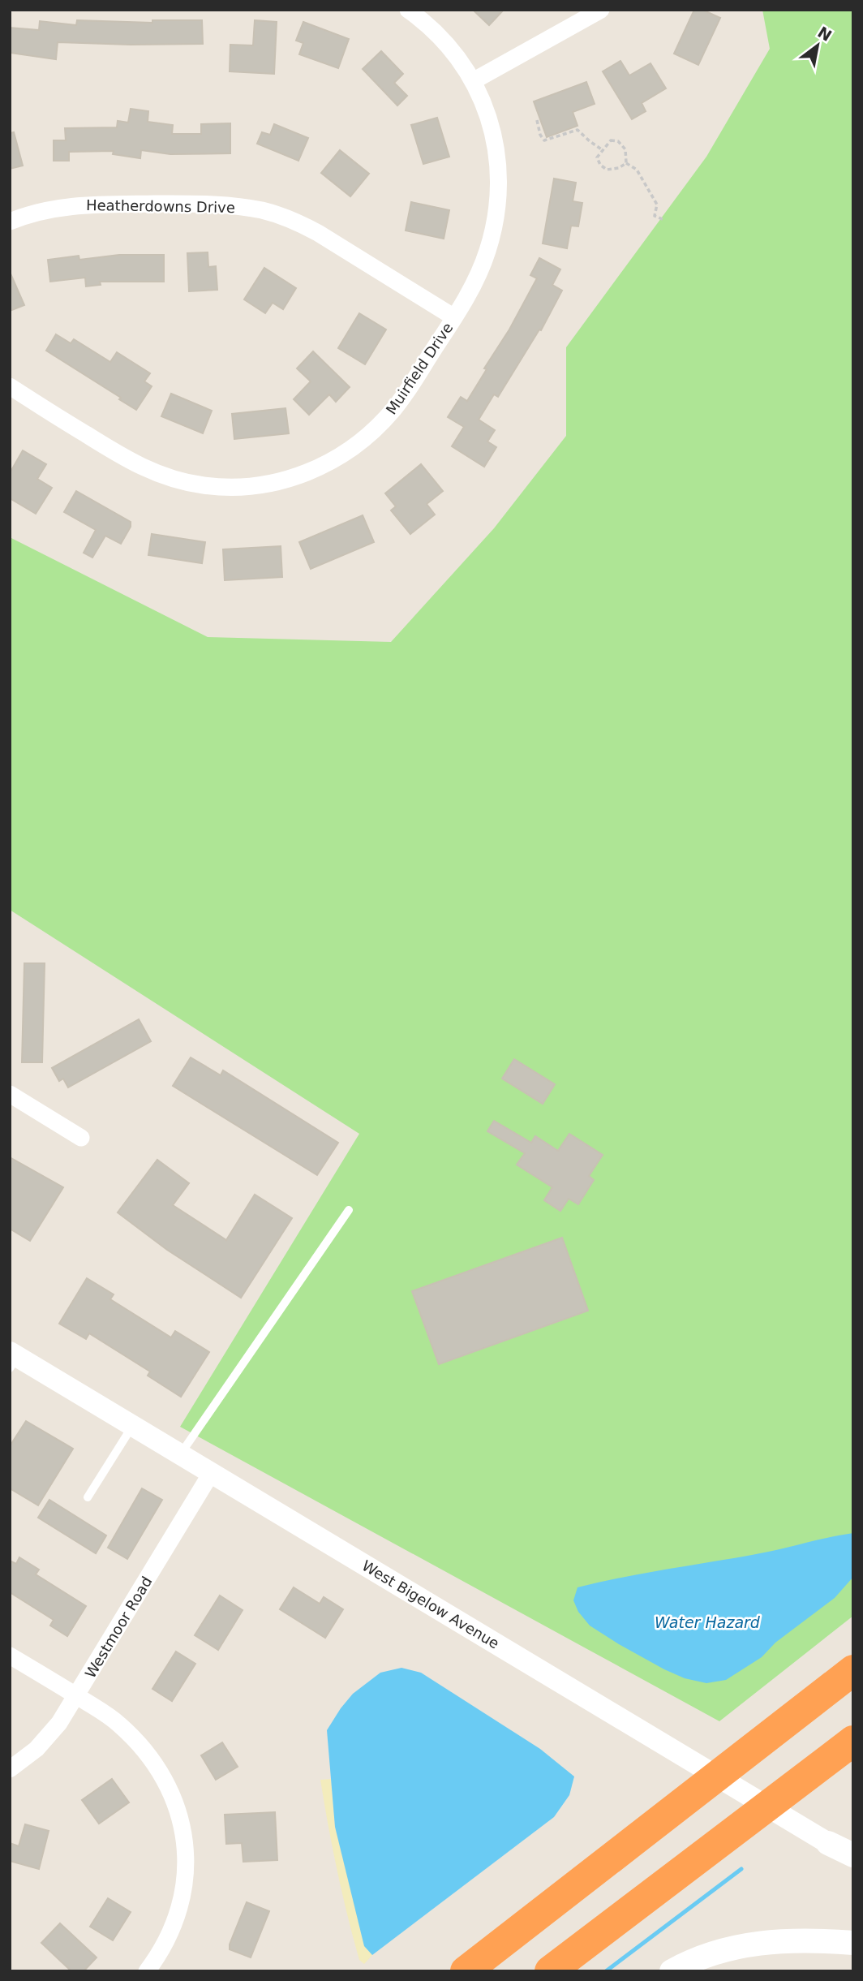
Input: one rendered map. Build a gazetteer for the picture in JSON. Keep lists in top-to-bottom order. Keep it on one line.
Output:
{"streets":{"main road":["West Bigelow Avenue"],"street":["Heatherdowns Drive","Muirfield Drive","Westmoor Road"]},"crossings":[["Heatherdowns Drive","Muirfield Drive"],["West Bigelow Avenue","Westmoor Road"]],"water":["Water Hazard"],"north":"top right"}
